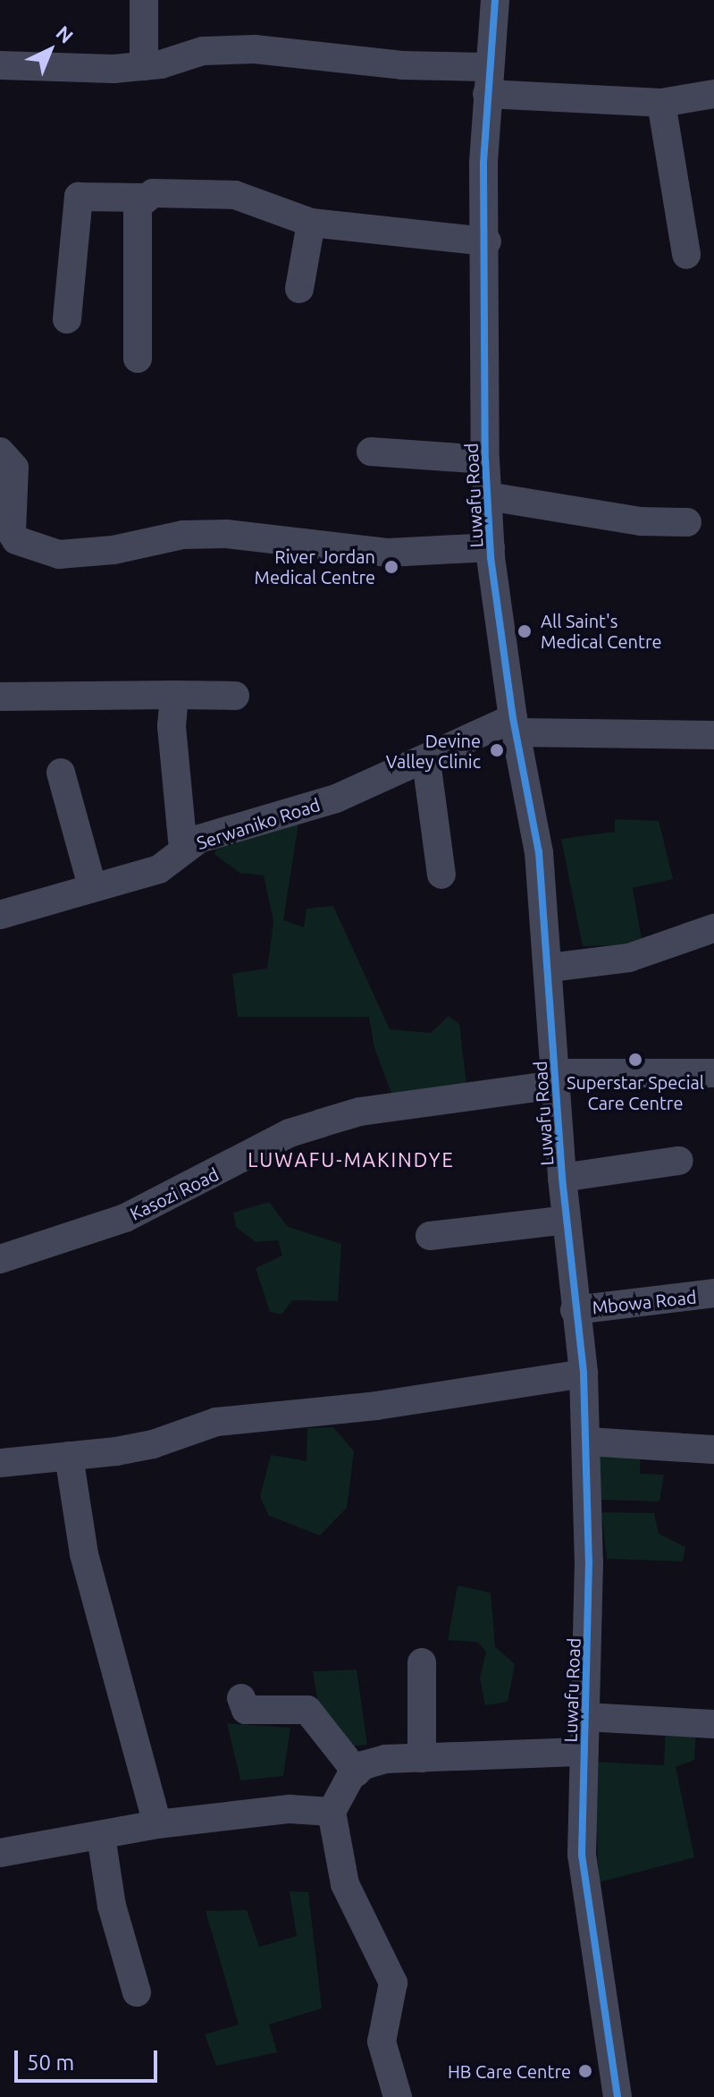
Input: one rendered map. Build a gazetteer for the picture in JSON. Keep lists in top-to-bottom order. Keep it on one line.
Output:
{"streets":{"street":["Luwafu Road","Serwaniko Road","Kasozi Road","Mbowa Road"]},"crossings":[["Luwafu Road","Serwaniko Road"],["Luwafu Road","Kasozi Road"],["Luwafu Road","Mbowa Road"]],"districts":["LUWAFU-MAKINDYE"],"places":["River Jordan Medical Centre","All Saint's Medical Centre","Devine Valley Clinic","Superstar Special Care Centre","HB Care Centre"],"scale_bar":"50 m","north":"top right"}
